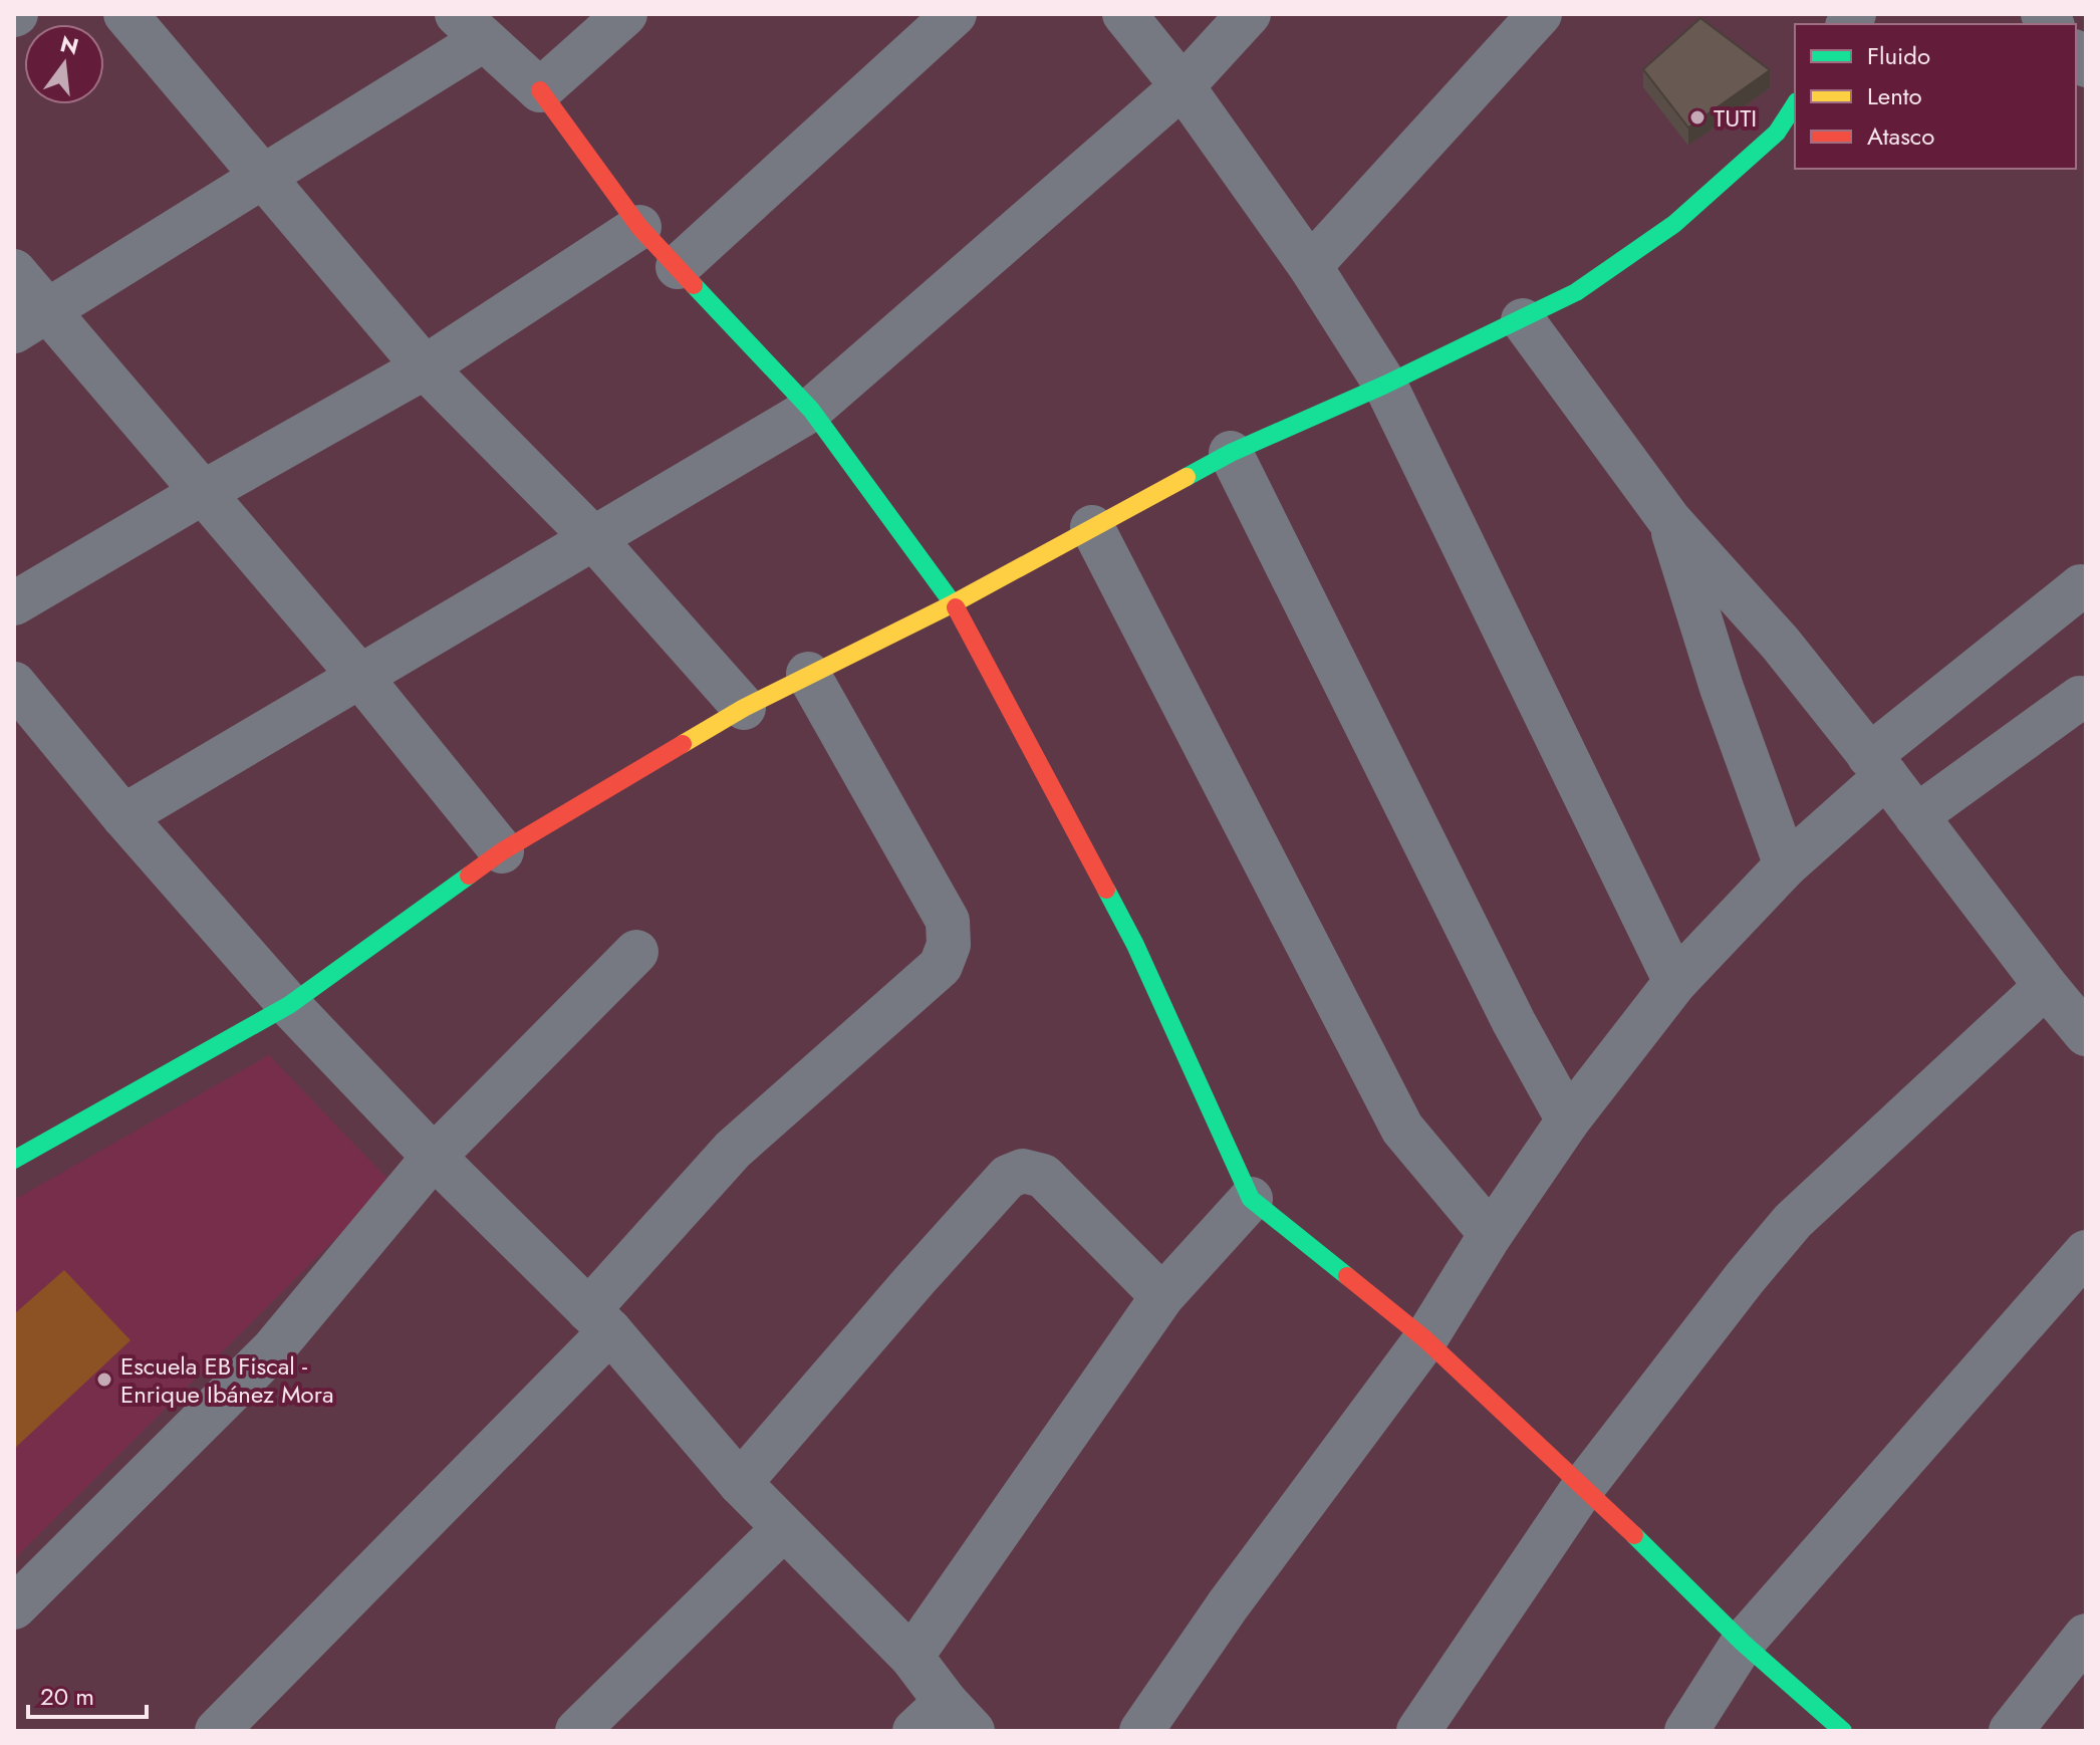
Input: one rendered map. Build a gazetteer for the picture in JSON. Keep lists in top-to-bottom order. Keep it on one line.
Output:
{"places":["TUTI","Escuela EB Fiscal - Enrique Ibánez Mora"],"legend":["Fluido","Lento","Atasco"],"scale_bar":"20 m","north":"top"}
